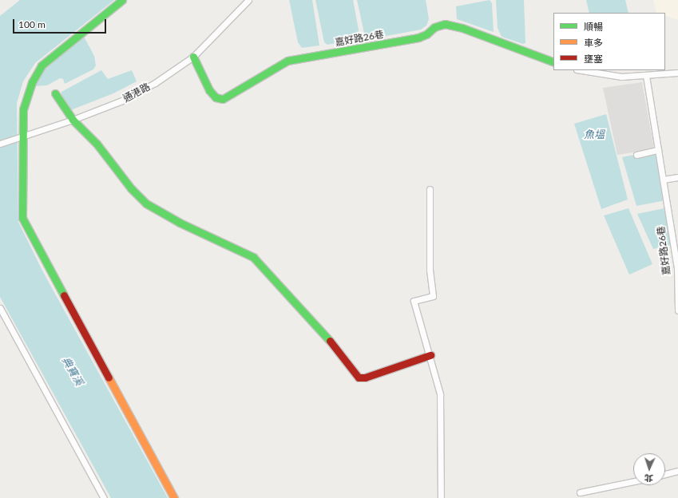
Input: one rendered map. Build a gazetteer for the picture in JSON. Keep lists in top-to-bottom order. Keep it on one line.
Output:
{"streets":{"street":["嘉好路26巷","通港路"]},"crossings":[["嘉好路26巷","通港路"]],"water":["魚塭","典寶溪"],"legend":["順暢","車多","壅塞"],"scale_bar":"100 m","north":"bottom"}
